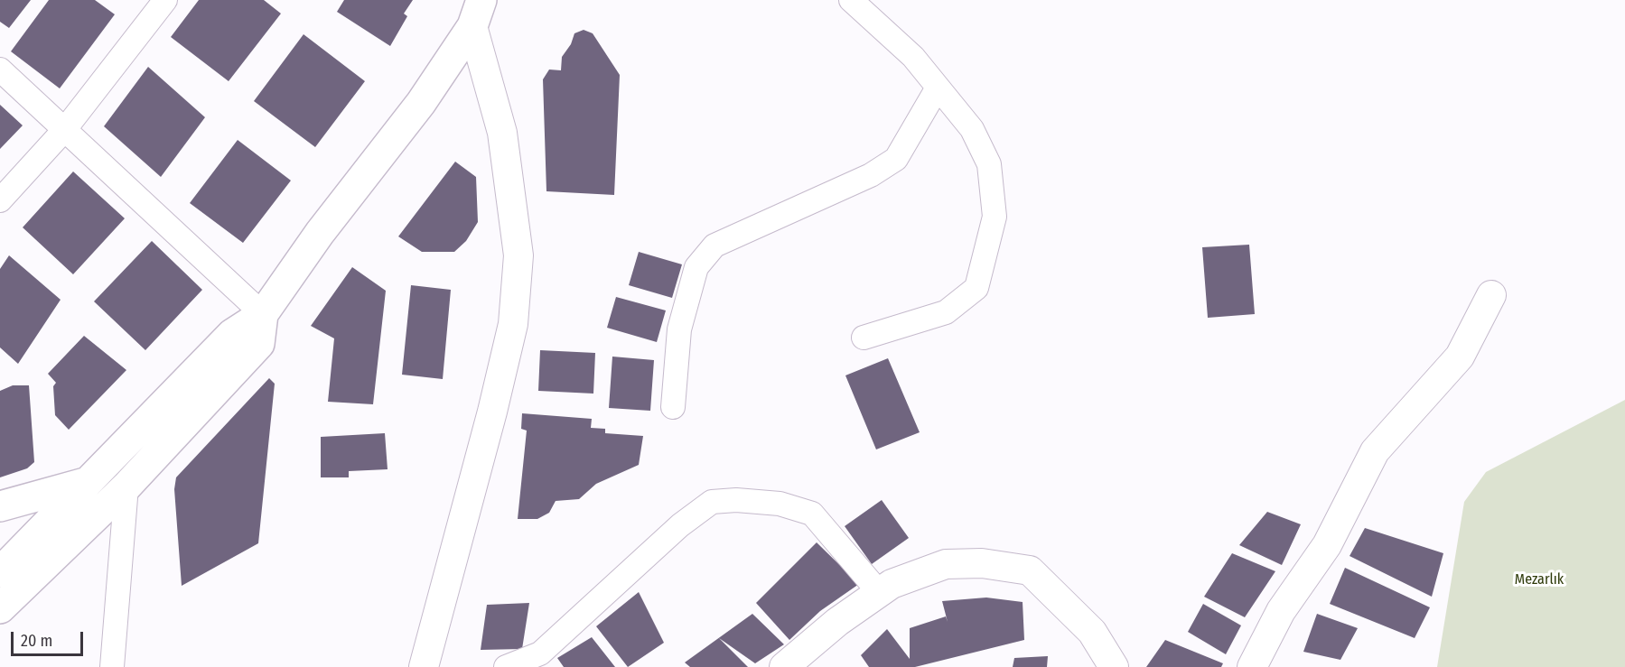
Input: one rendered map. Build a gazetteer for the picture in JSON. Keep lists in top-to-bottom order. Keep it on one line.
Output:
{"parks":["Mezarlık"],"scale_bar":"20 m"}
